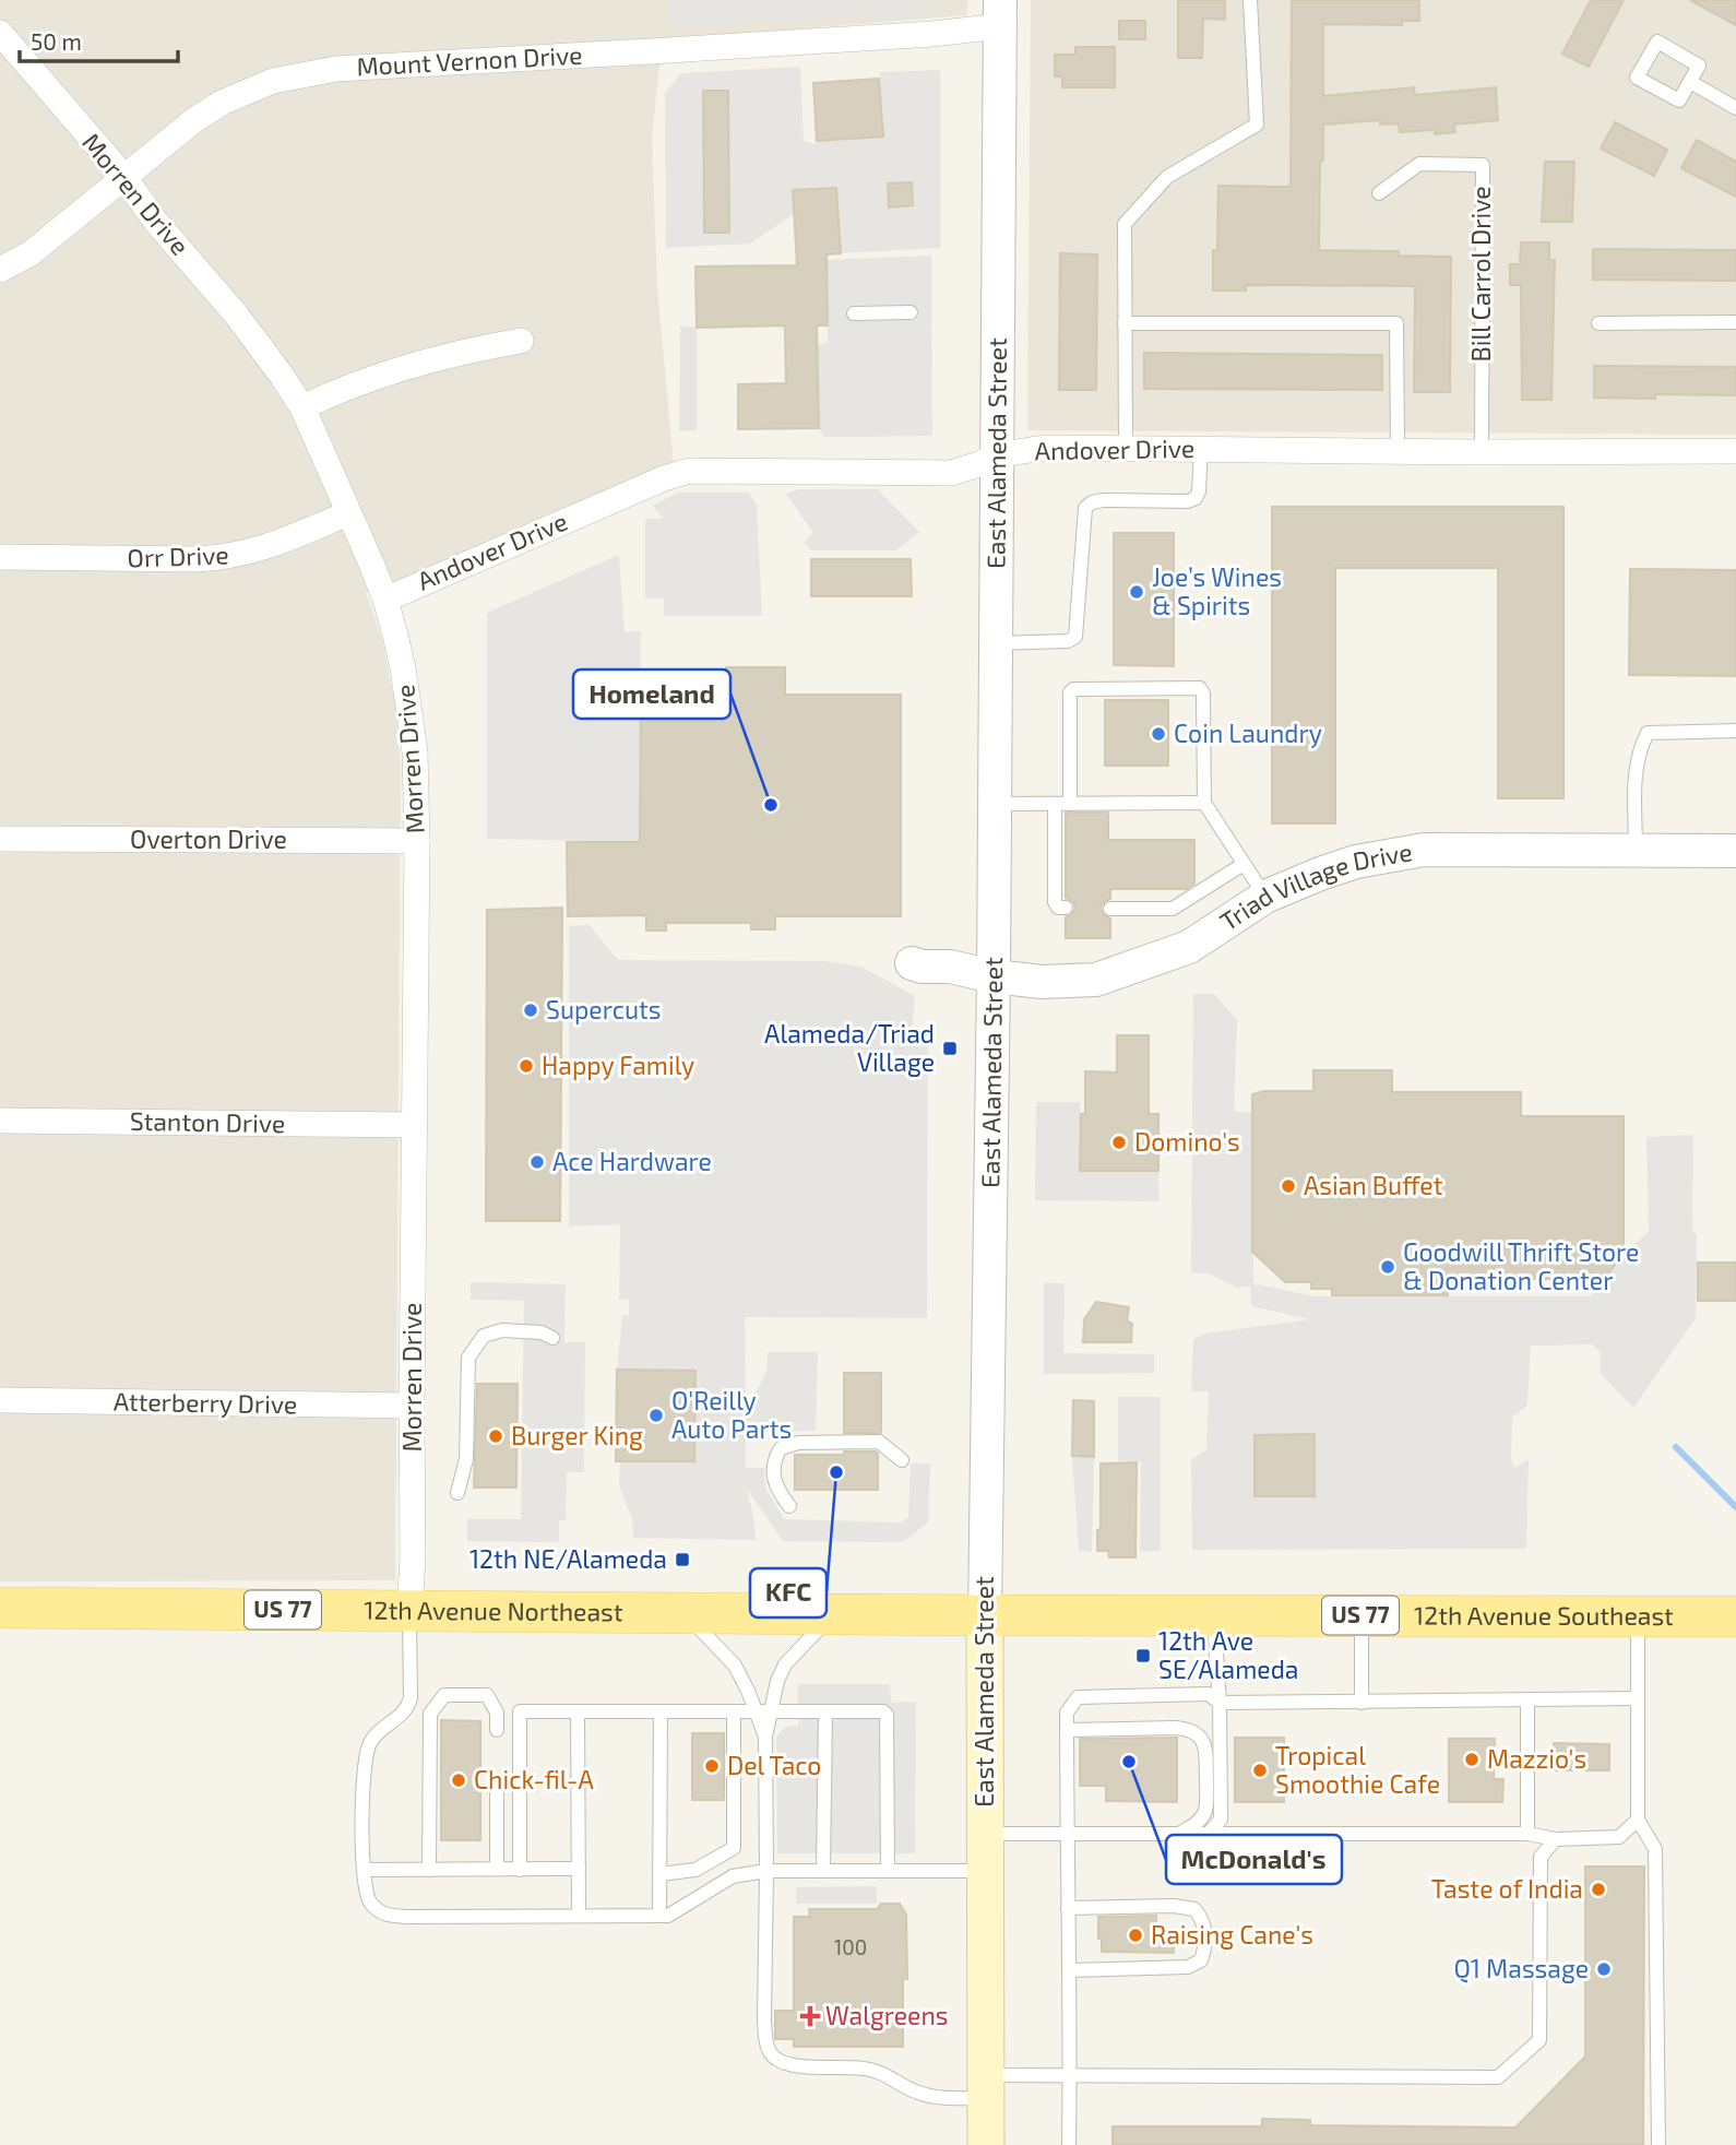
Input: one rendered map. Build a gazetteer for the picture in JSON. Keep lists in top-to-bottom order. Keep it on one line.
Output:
{"streets":{"main road":["East Alameda Street","US 77","12th Avenue Northeast","12th Avenue Southeast"],"street":["Mount Vernon Drive","Morren Drive","Andover Drive","Orr Drive","Overton Drive","Triad Village Drive","Stanton Drive","Atterberry Drive"],"lane":["Bill Carrol Drive"]},"crossings":[["Mount Vernon Drive","Morren Drive"],["Mount Vernon Drive","East Alameda Street"],["Morren Drive","Andover Drive"],["Morren Drive","Orr Drive"],["Morren Drive","Overton Drive"],["Morren Drive","Stanton Drive"],["Morren Drive","Atterberry Drive"],["Morren Drive","12th Avenue Northeast"],["Bill Carrol Drive","Andover Drive"],["Andover Drive","East Alameda Street"],["East Alameda Street","Triad Village Drive"],["East Alameda Street","12th Avenue Northeast"],["East Alameda Street","12th Avenue Southeast"],["12th Avenue Northeast","12th Avenue Southeast"]],"places":{"other":["Joe’s Wines & Spirits","Coin Laundry","Homeland","Supercuts","Happy Family","Domino's","Ace Hardware","Asian Buffet","Goodwill Thrift Store & Donation Center","O'Reilly Auto Parts","Burger King","KFC","Mazzio's","McDonald's","Del Taco","Tropical Smoothie Cafe","Chick-fil-A","Taste of India","Raising Cane's","Q1 Massage"],"transit":["Alameda/Triad Village","12th NE/Alameda","12th Ave SE/Alameda"],"health":["Walgreens"]},"house_numbers":["100"],"scale_bar":"50 m"}
